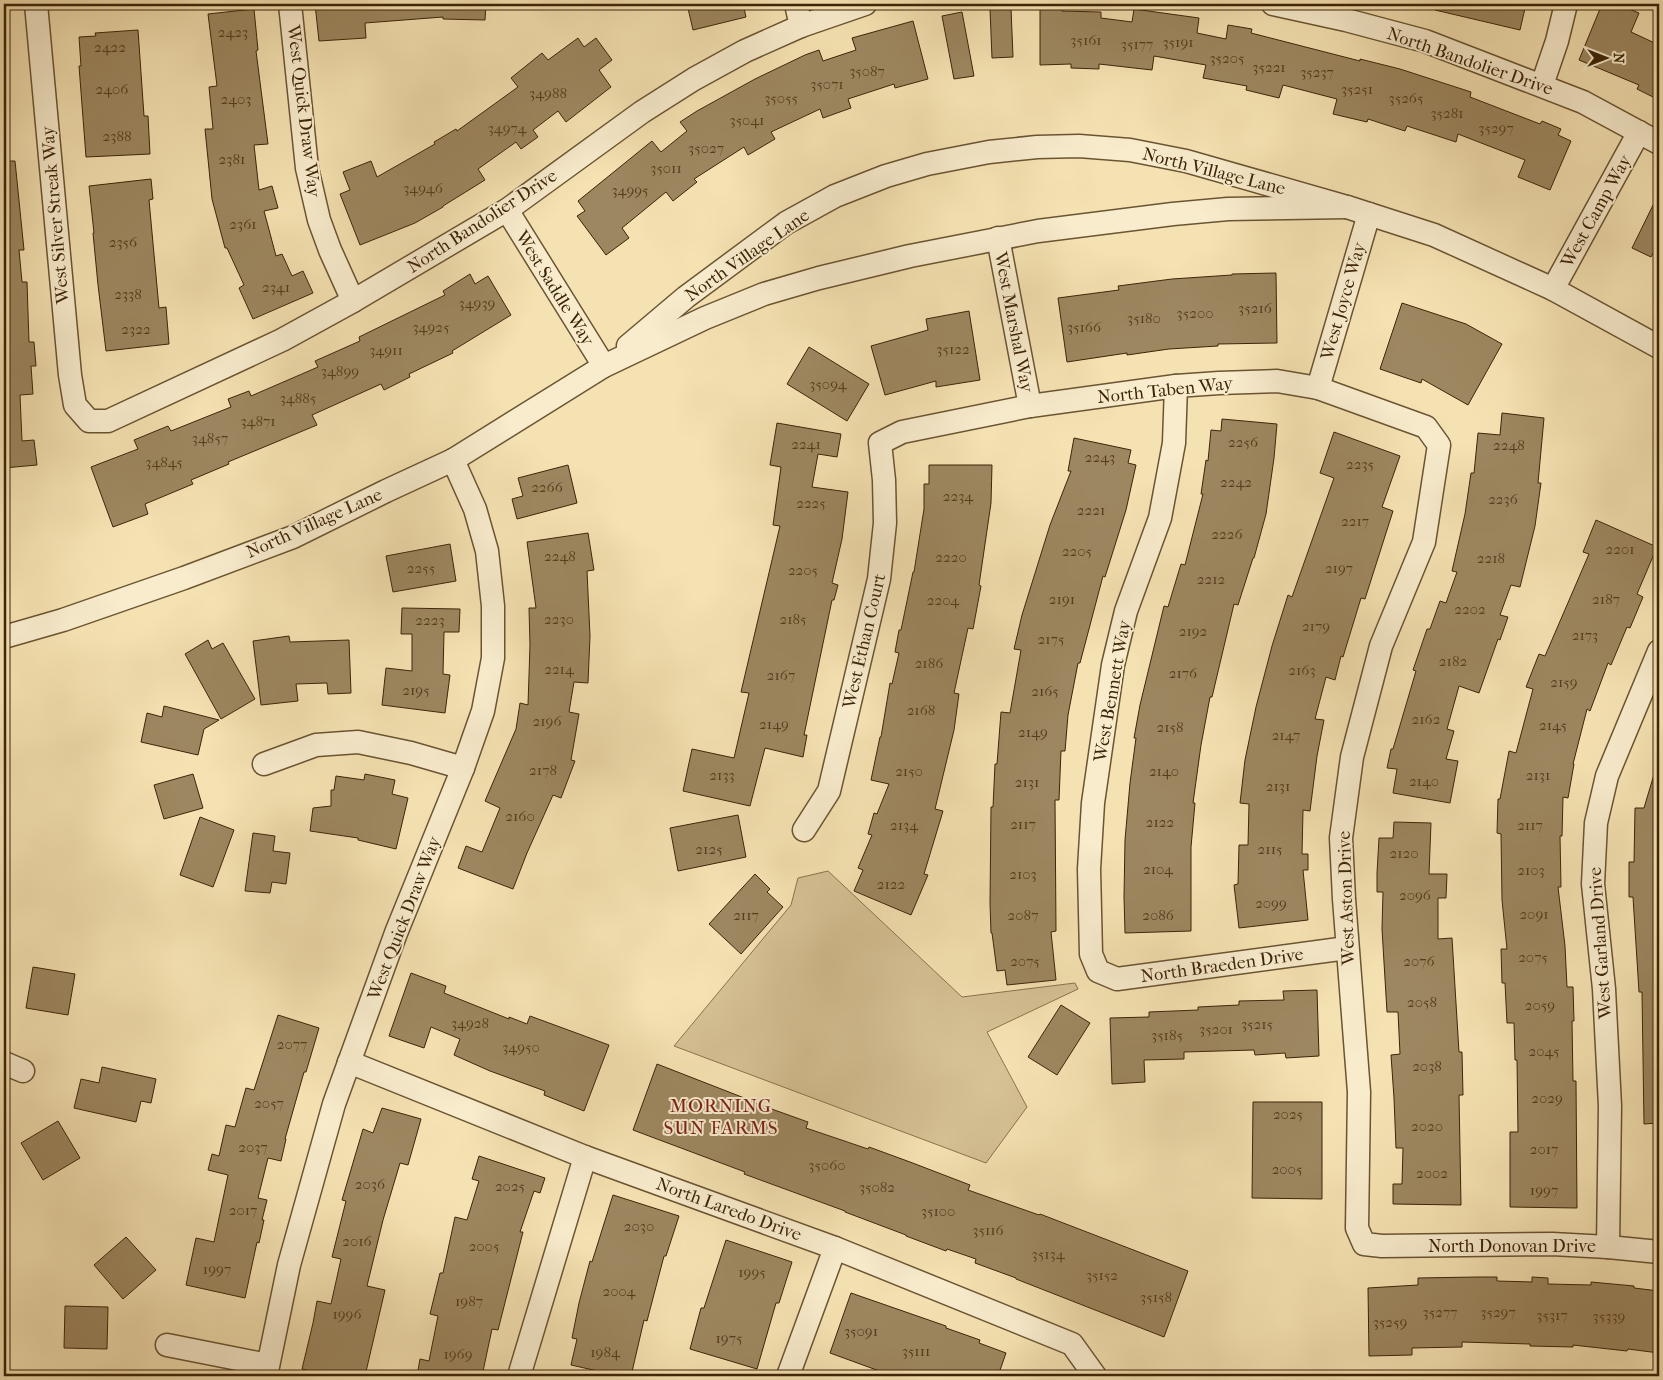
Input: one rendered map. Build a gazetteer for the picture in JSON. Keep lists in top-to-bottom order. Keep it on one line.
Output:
{"streets":{"street":["North Bandolier Drive","West Quick Draw Way","North Village Lane","West Camp Way","West Silver Streak Way","West Saddle Way","West Joyce Way","West Marshal Way","North Taben Way","West Ethan Court","West Bennett Way","West Aston Drive","West Garland Drive","North Braeden Drive","North Laredo Drive","North Donovan Drive"]},"crossings":[["North Bandolier Drive","West Quick Draw Way"],["North Bandolier Drive","West Camp Way"],["North Bandolier Drive","West Silver Streak Way"],["North Bandolier Drive","West Saddle Way"],["West Quick Draw Way","North Village Lane"],["West Quick Draw Way","North Laredo Drive"],["North Village Lane","West Camp Way"],["North Village Lane","West Saddle Way"],["North Village Lane","West Joyce Way"],["North Village Lane","West Marshal Way"],["West Joyce Way","North Taben Way"],["West Marshal Way","North Taben Way"],["North Taben Way","West Ethan Court"],["North Taben Way","West Bennett Way"],["North Taben Way","West Aston Drive"],["West Bennett Way","North Braeden Drive"],["West Aston Drive","North Braeden Drive"],["West Aston Drive","North Donovan Drive"],["West Garland Drive","North Donovan Drive"]],"districts":["MORNING SUN FARMS"],"house_numbers":["2423","35161","35191","35177","2422","35205","35221","35087","35237","35071","2406","35251","34988","35055","35265","2403","35281","35041","34974","35297","2388","35027","2381","35011","34946","34995","2361","2356","2341","2338","34939","35216","35200","35180","34925","35166","2322","35122","34911","34899","35094","34885","34871","34857","2256","2241","2248","2243","34845","2235","2242","2266","2234","2236","2225","2221","2217","2226","2201","2205","2248","2220","2218","2255","2197","2205","2212","2191","2187","2204","2202","2230","2185","2223","2179","2192","2173","2175","2182","2186","2214","2163","2176","2167","2159","2195","2165","2168","2162","2196","2149","2145","2158","2149","2147","2178","2150","2140","2133","2131","2140","2131","2131","2160","2122","2117","2134","2117","2125","2115","2120","2104","2103","2103","2122","2096","2099","2091","2117","2087","2086","2075","2075","2076","2058","2059","34928","35215","35201","35185","2077","34950","2045","2038","2029","2057","2025","2020","2037","2017","35060","2005","2002","2036","2025","35082","1997","2017","35100","2030","35116","2016","2005","35134","1997","1995","35152","2004","35158","1987","35277","35297","1996","35317","35339","35259","35091","1975","35111","1984","1969"],"north":"right"}
